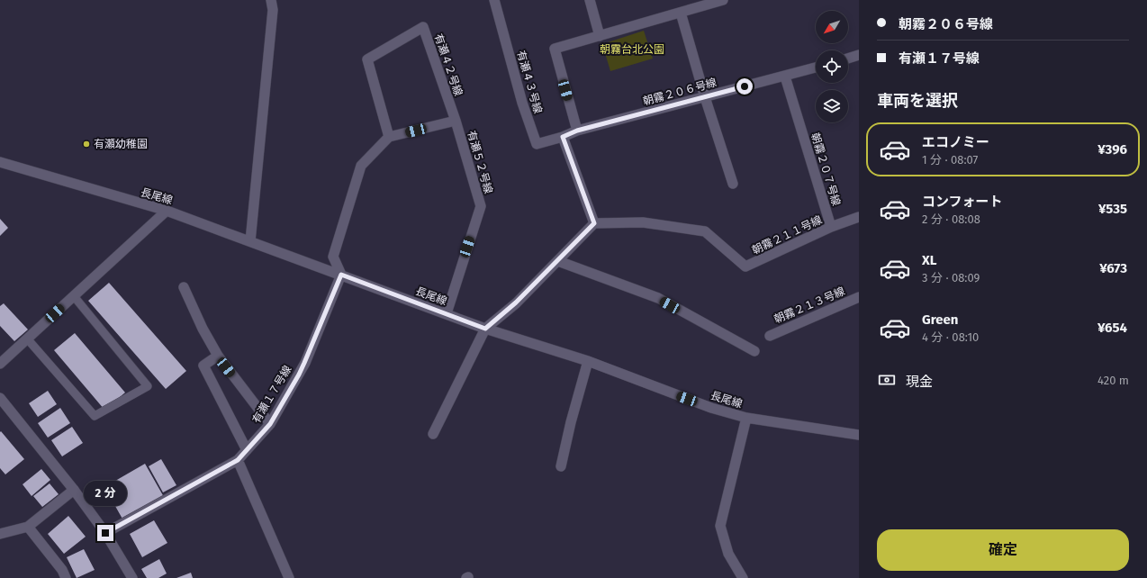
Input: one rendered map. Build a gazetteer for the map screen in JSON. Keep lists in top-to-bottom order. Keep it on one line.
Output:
{"streets":{"street":["有瀬４２号線","有瀬４３号線","朝霧２０６号線","有瀬５２号線","朝霧２０７号線","長尾線","朝霧２１１号線","朝霧２１３号線","有瀬１７号線"]},"crossings":[["有瀬４２号線","有瀬５２号線"],["有瀬４３号線","朝霧２０６号線"],["朝霧２０６号線","朝霧２０７号線"],["有瀬５２号線","長尾線"],["朝霧２０７号線","朝霧２１１号線"],["長尾線","有瀬１７号線"]],"parks":["朝霧台北公園"],"places":["有瀬幼稚園"],"north":"bottom left","page":{"banner":["朝霧２０６号線","有瀬１７号線"],"heading":"車両を選択","list":[{"name":"エコノミー","note":"1 分 · 08:07","value":"¥396"},{"name":"コンフォート","note":"2 分 · 08:08","value":"¥535"},{"name":"XL","note":"3 分 · 08:09","value":"¥673"},{"name":"Green","note":"4 分 · 08:10","value":"¥654"}],"pay":["現金","420 m"],"bubble":"2 分","buttons":"確定"}}
